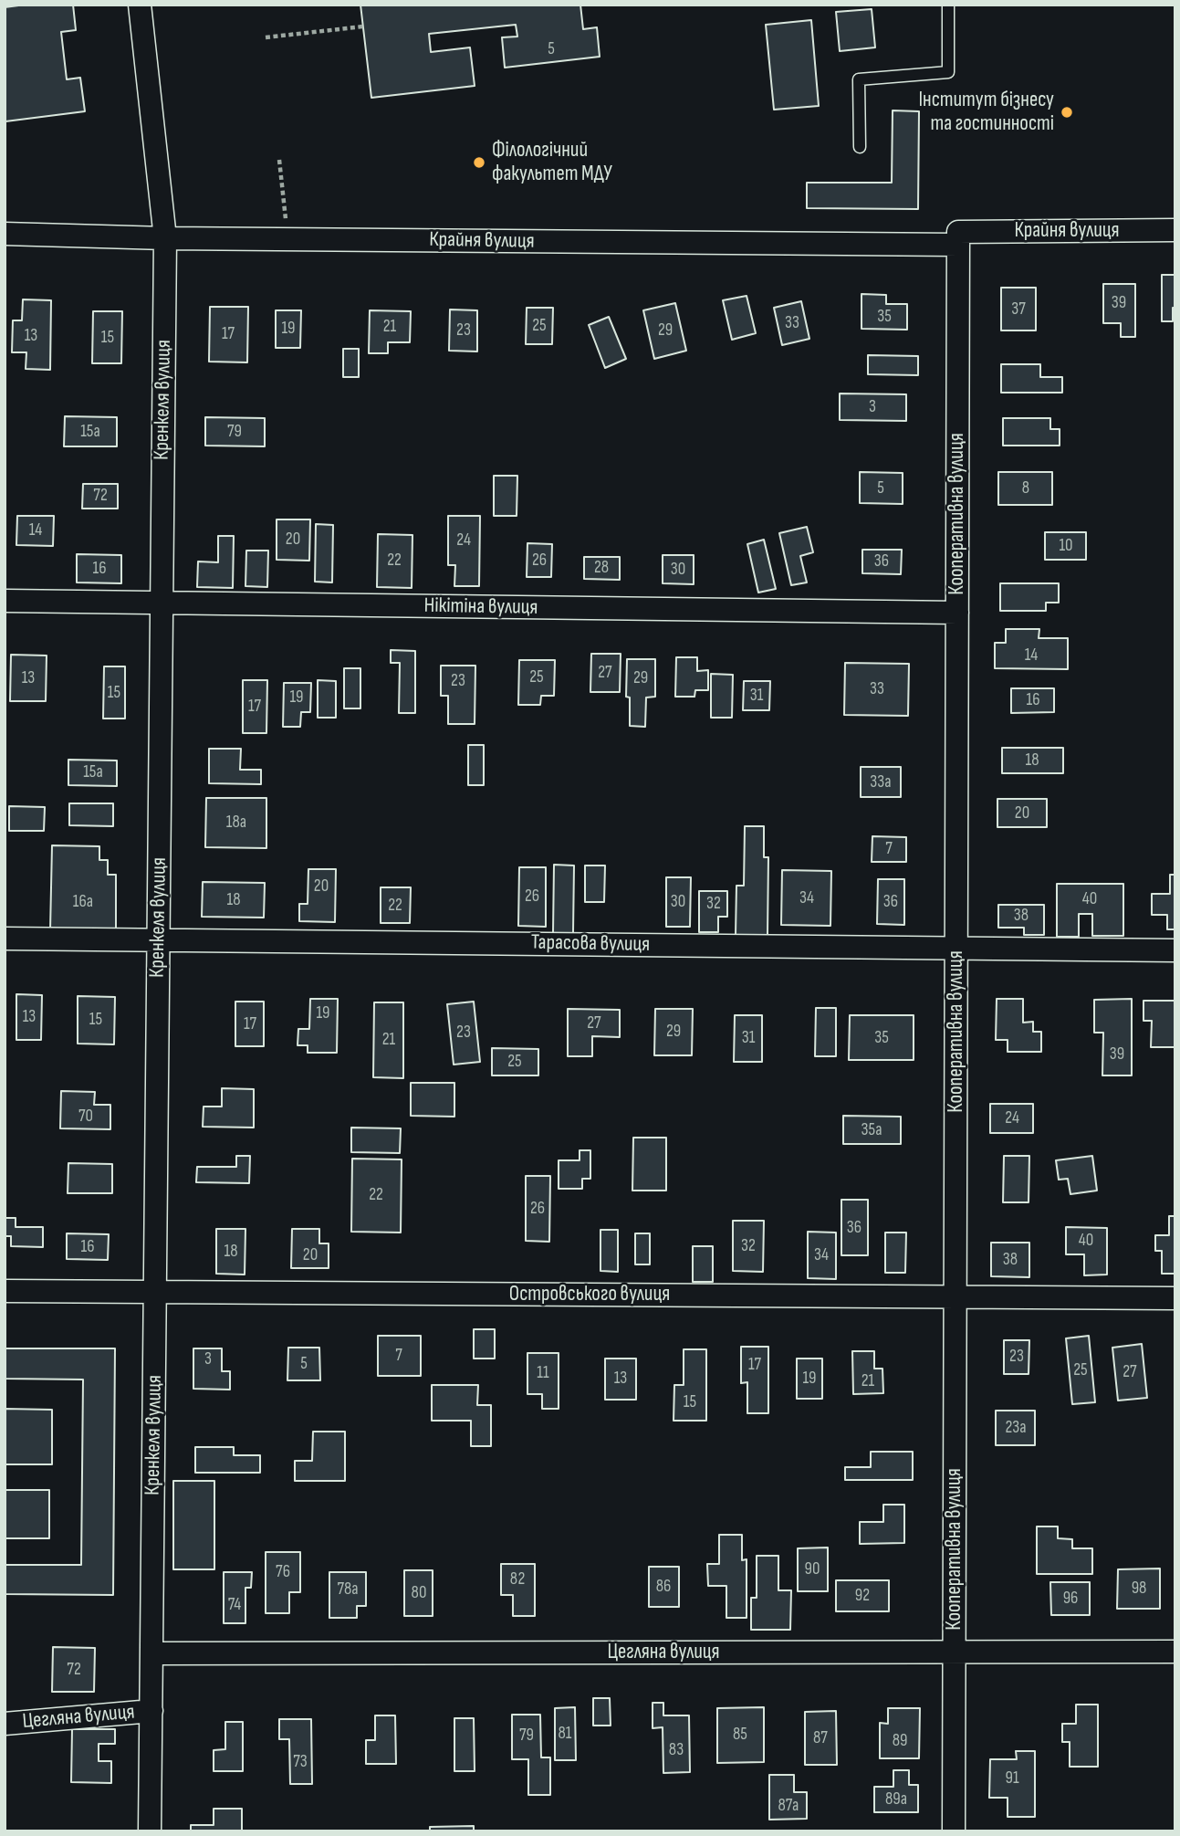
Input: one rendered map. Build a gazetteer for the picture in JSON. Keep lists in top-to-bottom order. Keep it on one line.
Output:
{"streets":{"street":["Крайня вулиця","Кренкеля вулиця","Кооперативна вулиця","Нікітіна вулиця","Тарасова вулиця","Островського вулиця","Цегляна вулиця"]},"crossings":[["Крайня вулиця","Кренкеля вулиця"],["Крайня вулиця","Кооперативна вулиця"],["Кренкеля вулиця","Нікітіна вулиця"],["Кренкеля вулиця","Тарасова вулиця"],["Кренкеля вулиця","Островського вулиця"],["Кренкеля вулиця","Цегляна вулиця"],["Кооперативна вулиця","Нікітіна вулиця"],["Кооперативна вулиця","Тарасова вулиця"],["Кооперативна вулиця","Островського вулиця"],["Кооперативна вулиця","Цегляна вулиця"]],"places":["Інститут бізнесу та гостинності","Філологічний факультет МДУ"],"house_numbers":["5","39","37","35","33","25","21","19","23","29","17","13","15","3","15а","79","5","8","72","14","20","24","10","22","26","36","28","16","30","14","27","25","13","29","23","33","15","31","19","16","17","18","15а","33а","20","18а","7","20","26","34","40","18","16а","30","36","32","22","38","19","13","15","27","17","29","23","31","35","21","39","25","70","24","35а","22","26","36","40","32","16","18","20","34","38","7","23","3","5","17","25","27","11","13","19","21","15","23а","90","76","82","86","98","78а","80","92","96","74","72","81","85","79","87","89","83","73","91","89а","87а"]}
